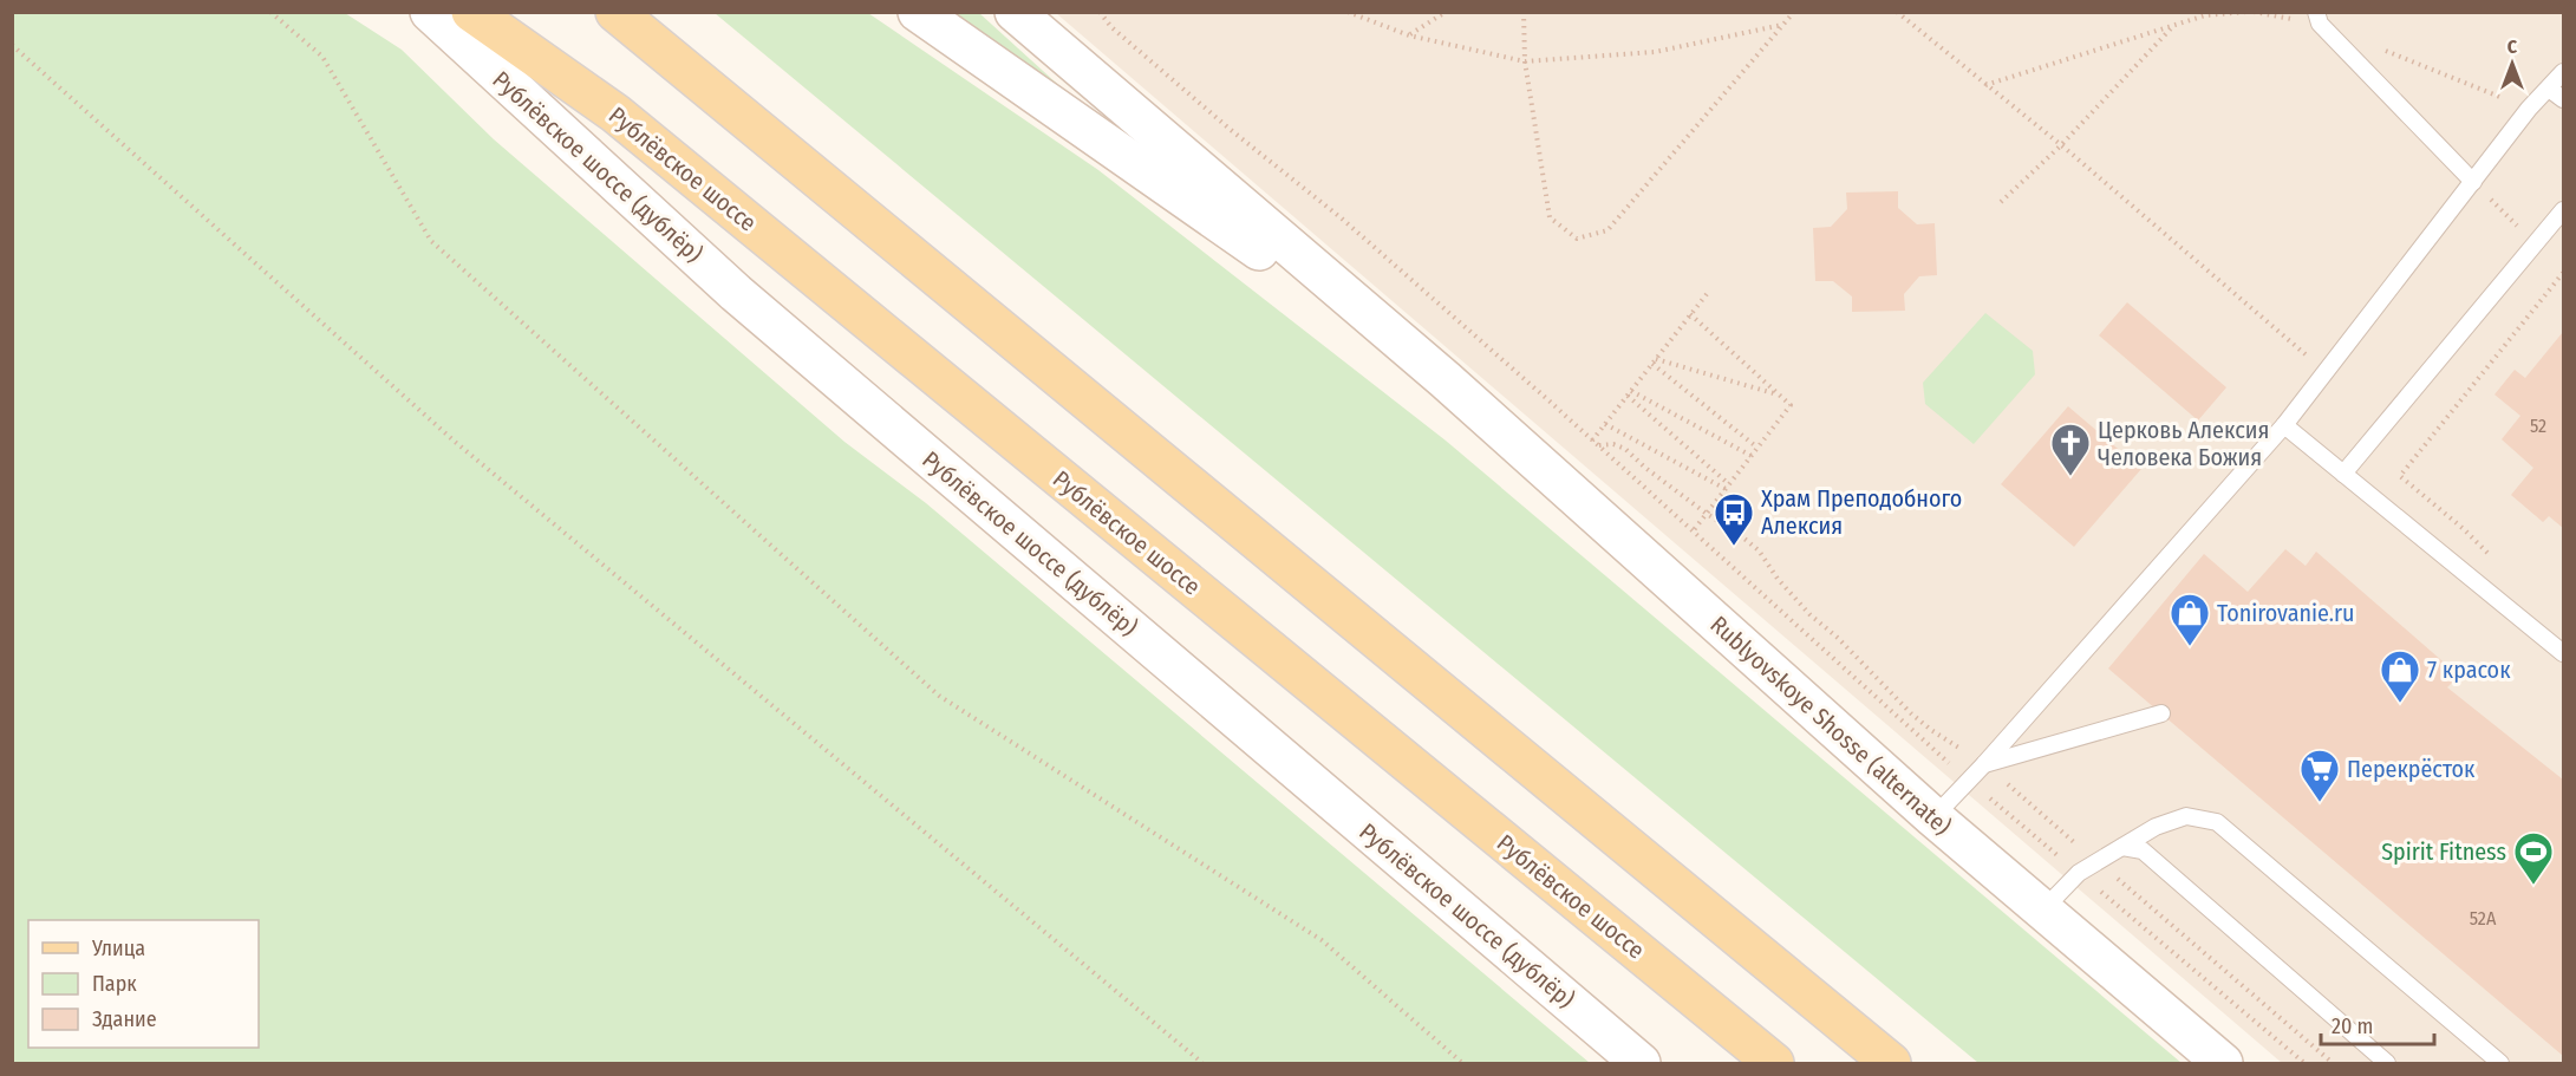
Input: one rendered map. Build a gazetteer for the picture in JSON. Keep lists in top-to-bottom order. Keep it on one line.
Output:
{"streets":{"main road":["Рублёвское шоссе (дублёр)","Рублёвское шоссе","Rublyovskoye Shosse (alternate)"]},"places":{"church":["Церковь Алексия Человека Божия"],"bus stop":["Храм Преподобного Алексия"],"shop":["Tonirovanie.ru","7 красок"],"supermarket":["Перекрёсток"],"sports":["Spirit Fitness"]},"house_numbers":["52","52А"],"legend":["Улица","Парк","Здание"],"scale_bar":"20 m","north":"top"}
